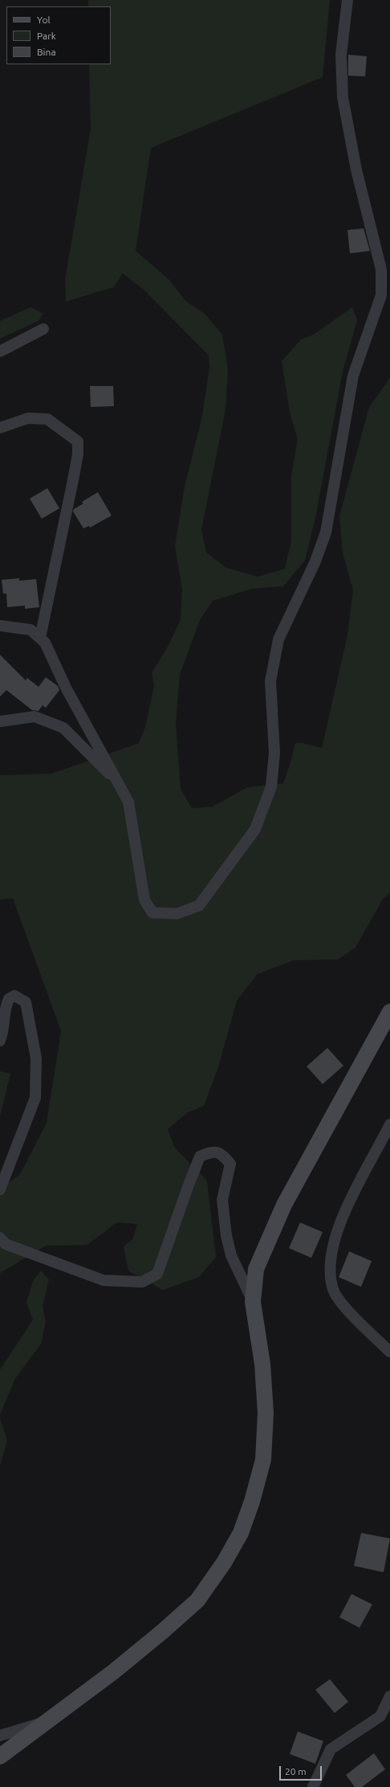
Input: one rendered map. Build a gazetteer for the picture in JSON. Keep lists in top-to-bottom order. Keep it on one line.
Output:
{"legend":["Yol","Park","Bina"],"scale_bar":"20 m"}
